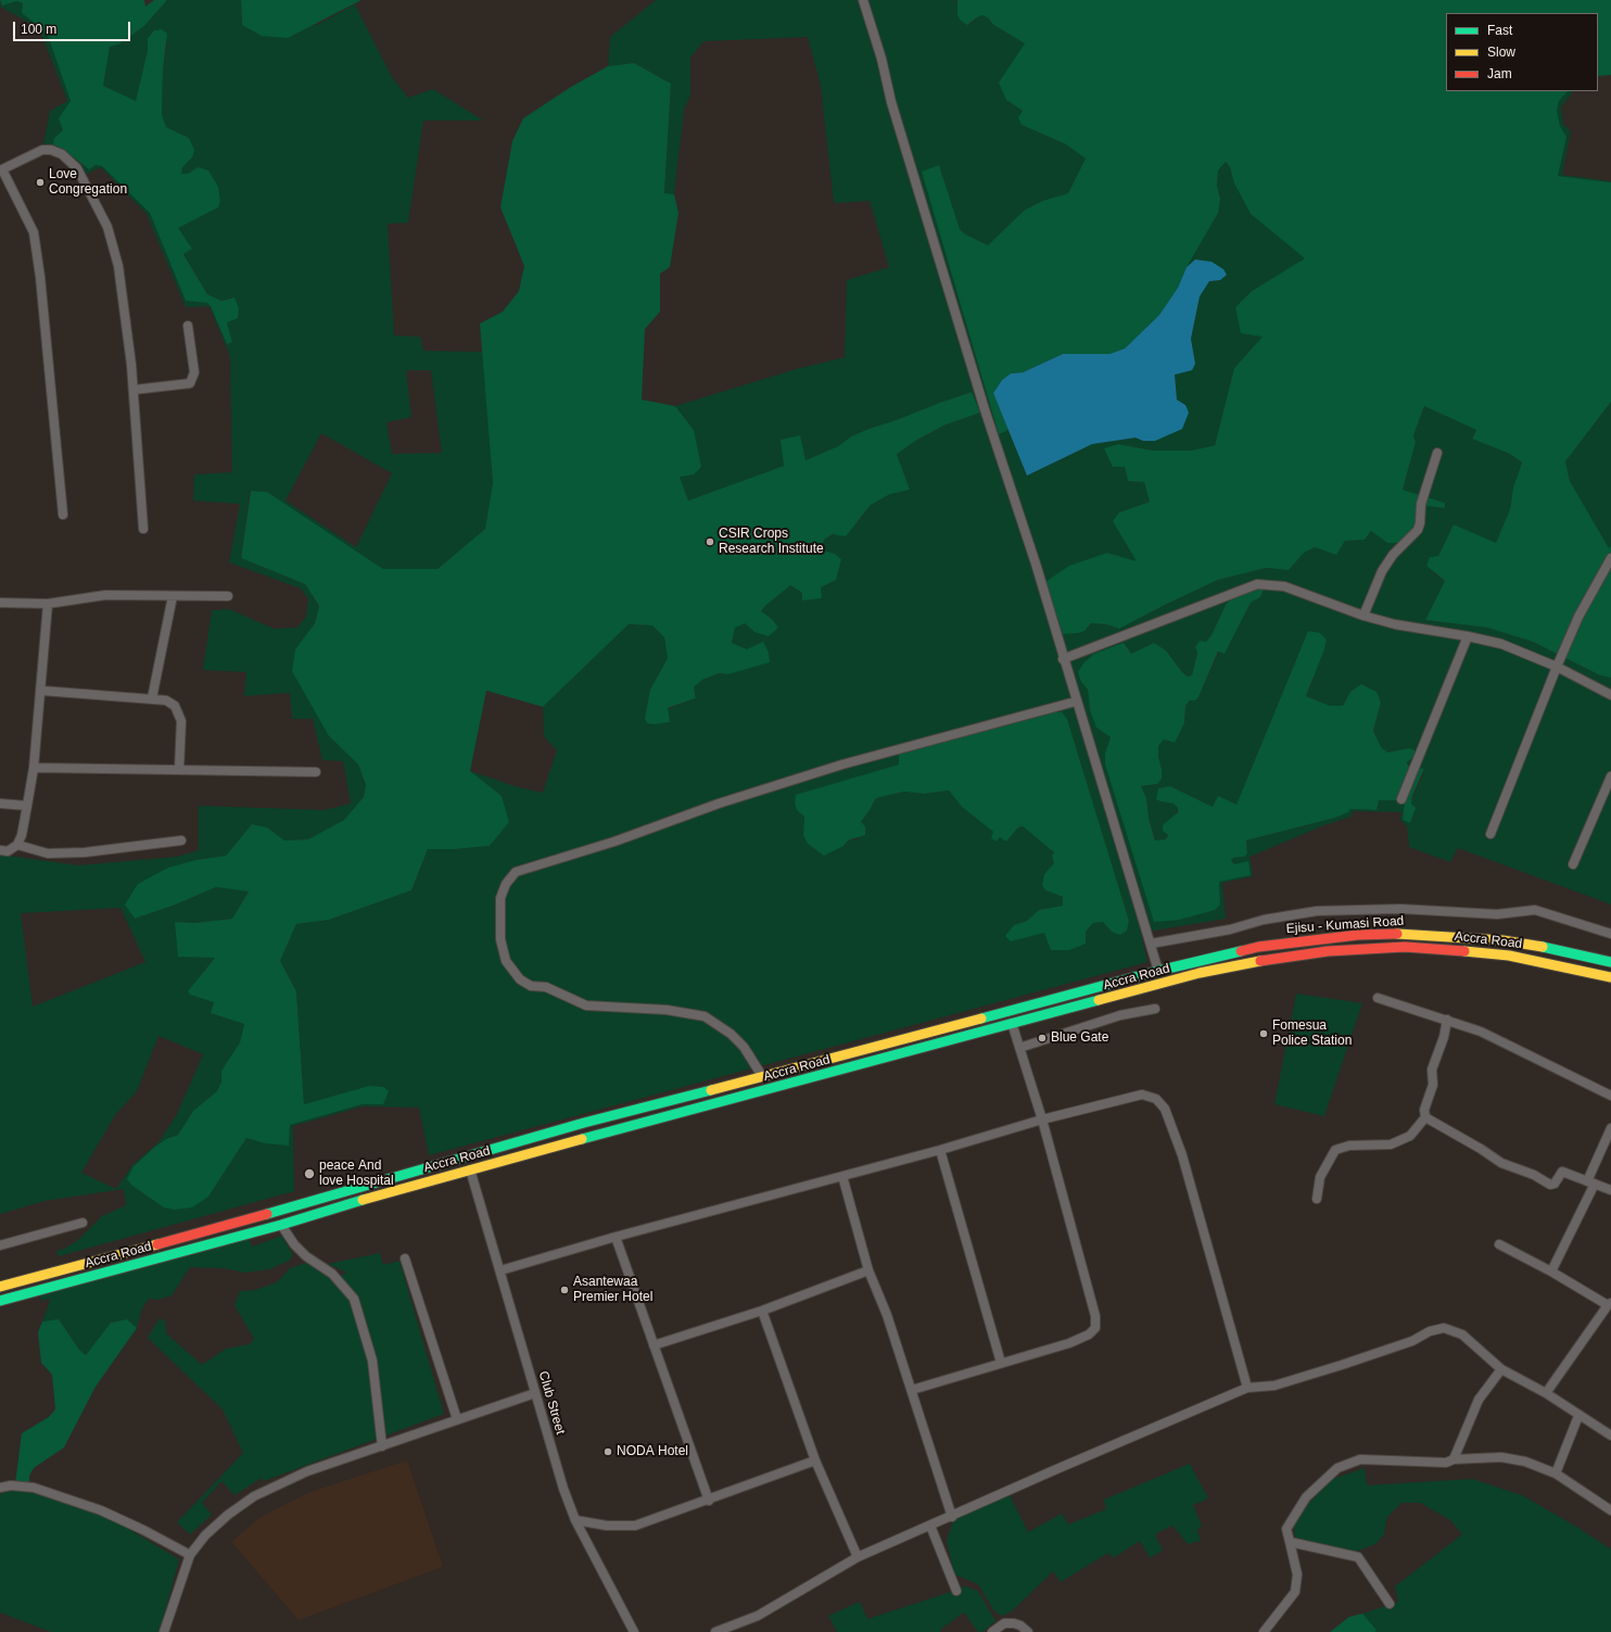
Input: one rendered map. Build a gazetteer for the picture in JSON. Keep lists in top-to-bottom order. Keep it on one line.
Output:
{"streets":{"highway":["Ejisu - Kumasi Road","Accra Road"],"street":["Club Street"]},"crossings":[["Ejisu - Kumasi Road","Accra Road"],["Accra Road","Club Street"]],"places":["Love Congregation","CSIR Crops Research Institute","Fomesua Police Station","Blue Gate","peace And love Hospital","Asantewaa Premier Hotel","NODA Hotel"],"legend":["Fast","Slow","Jam"],"scale_bar":"100 m"}
